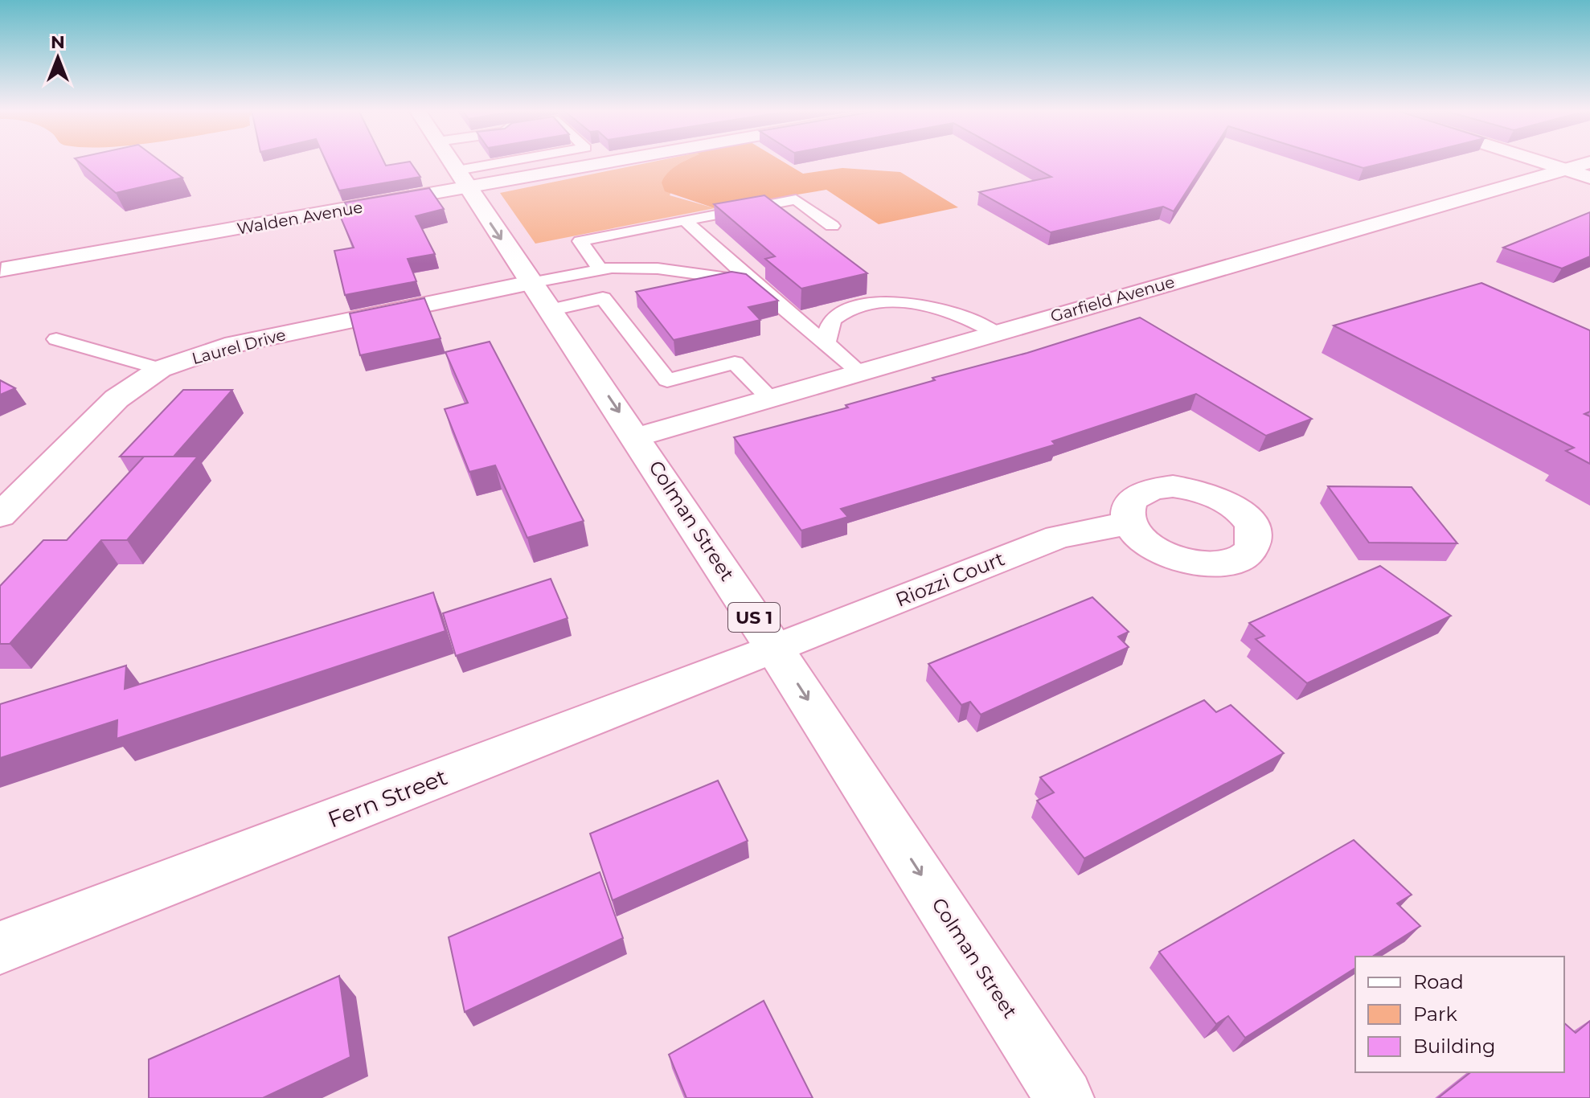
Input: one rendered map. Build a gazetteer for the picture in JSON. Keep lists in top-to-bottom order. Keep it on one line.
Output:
{"streets":{"street":["Walden Avenue","Garfield Avenue","Laurel Drive","Colman Street","Riozzi Court","US 1","Fern Street"]},"crossings":[["Walden Avenue","Colman Street"],["Garfield Avenue","Colman Street"],["Laurel Drive","Colman Street"],["Colman Street","Riozzi Court"],["Colman Street","Fern Street"],["Riozzi Court","Fern Street"]],"one_way":["Colman Street"],"legend":["Road","Park","Building"],"north":"top"}
